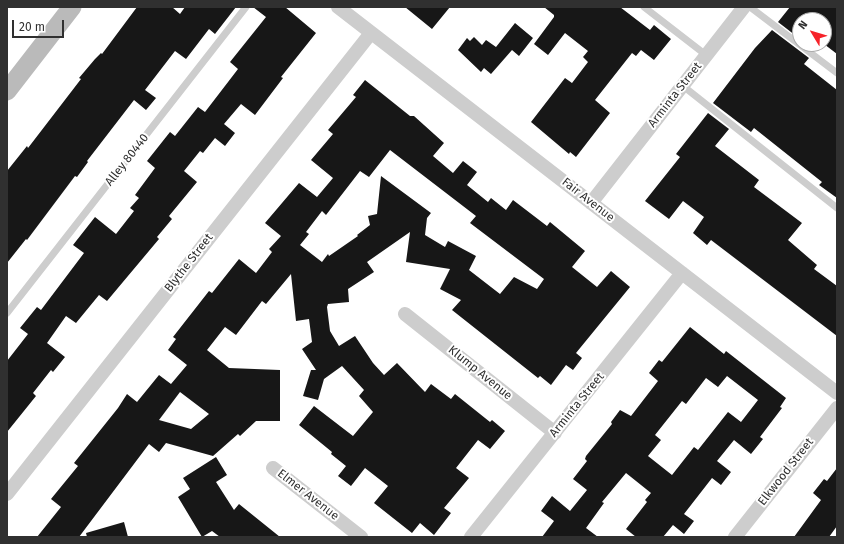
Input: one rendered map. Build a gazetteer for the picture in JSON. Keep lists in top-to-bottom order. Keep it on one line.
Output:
{"streets":{"street":["Arminta Street","Fair Avenue","Blythe Street","Klump Avenue","Elkwood Street","Elmer Avenue"],"lane":["Alley 80440"]},"crossings":[["Arminta Street","Fair Avenue"],["Arminta Street","Klump Avenue"],["Fair Avenue","Blythe Street"]],"scale_bar":"20 m","north":"top left"}
